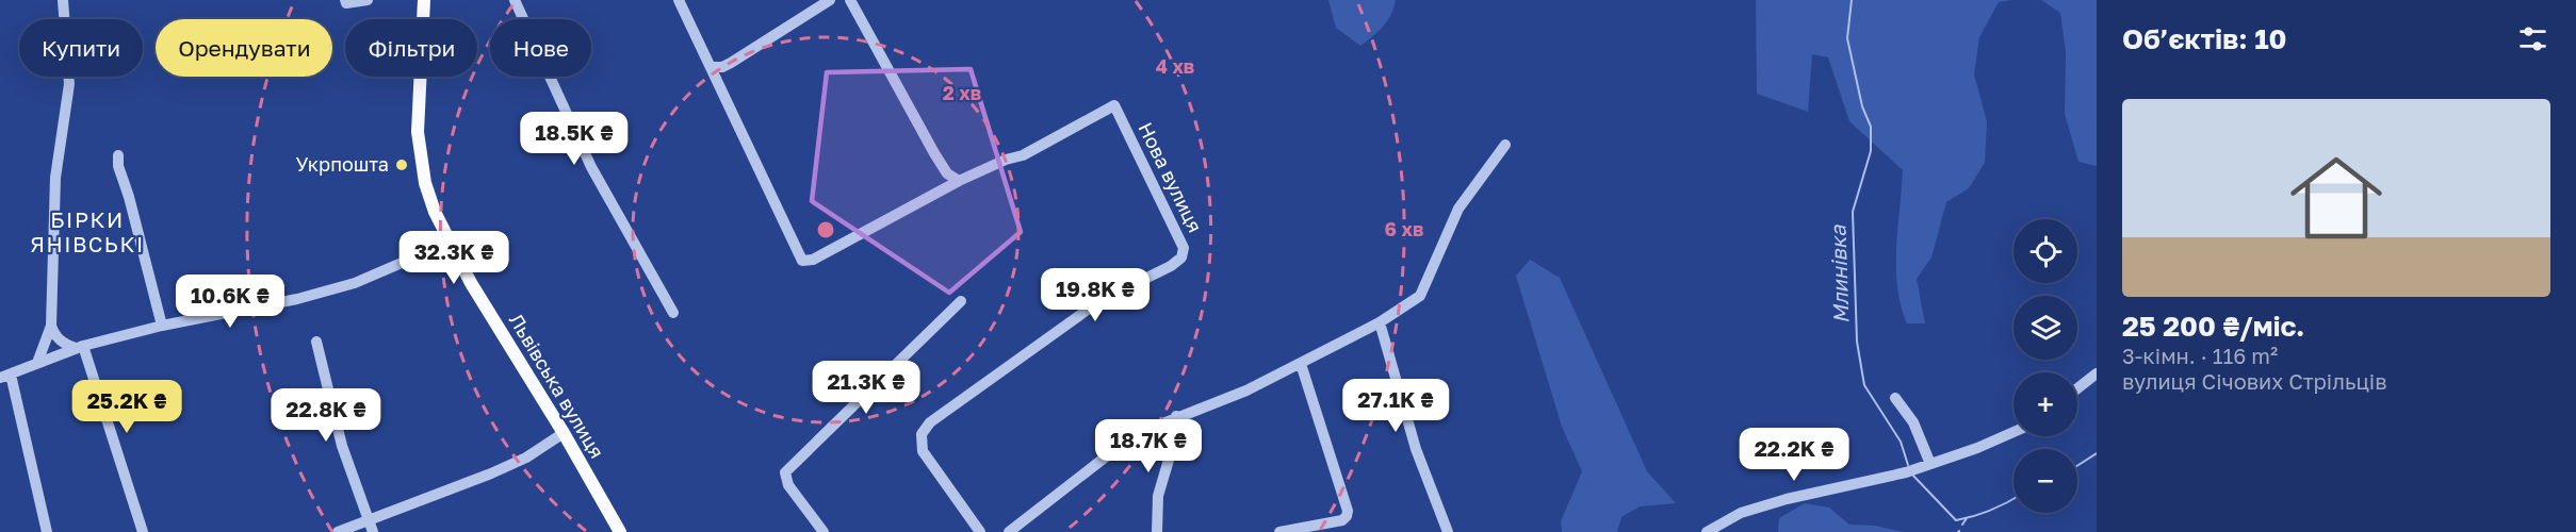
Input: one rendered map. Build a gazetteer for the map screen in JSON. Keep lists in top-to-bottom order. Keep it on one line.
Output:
{"streets":{"main road":["Львівська вулиця"],"street":["Нова вулиця"]},"districts":["БІРКИ ЯНІВСЬКІ"],"water":["Млинівка"],"places":["Укрпошта"],"page":{"heading":"Об’єктів: 10","chip":["Купити","Орендувати","Фільтри","Нове"],"list":[{"name":"25 200 ₴/міс.","note":"3-кімн. · 116 m² · вулиця Січових Стрільців"}],"price":["18.5K ₴","32.3K ₴","19.8K ₴","10.6K ₴","21.3K ₴","27.1K ₴","25.2K ₴","22.8K ₴","18.7K ₴","22.2K ₴"],"map_buttons":["+","−"]},"rings":["4 хв","2 хв","6 хв"]}
